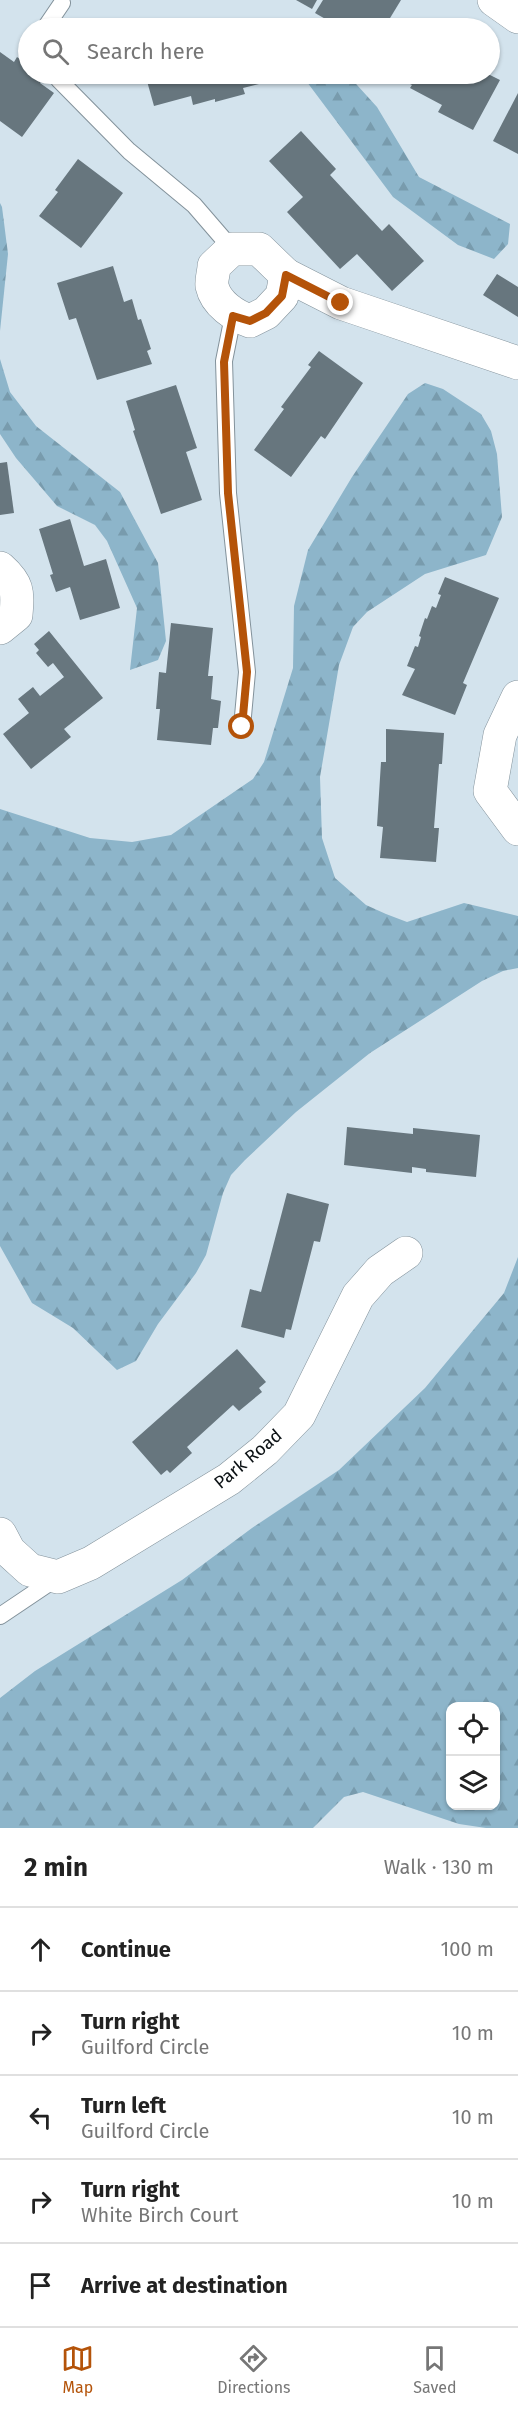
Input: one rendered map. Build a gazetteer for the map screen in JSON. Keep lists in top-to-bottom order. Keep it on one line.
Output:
{"streets":{"street":["Park Road"]},"page":{"search":"Search here","heading":["2 min","Walk · 130 m"],"list":[["Continue","100 m"],["Turn right","Guilford Circle","10 m"],["Turn left","Guilford Circle","10 m"],["Turn right","White Birch Court","10 m"],"Arrive at destination"],"nav":["Map","Directions","Saved"]}}
